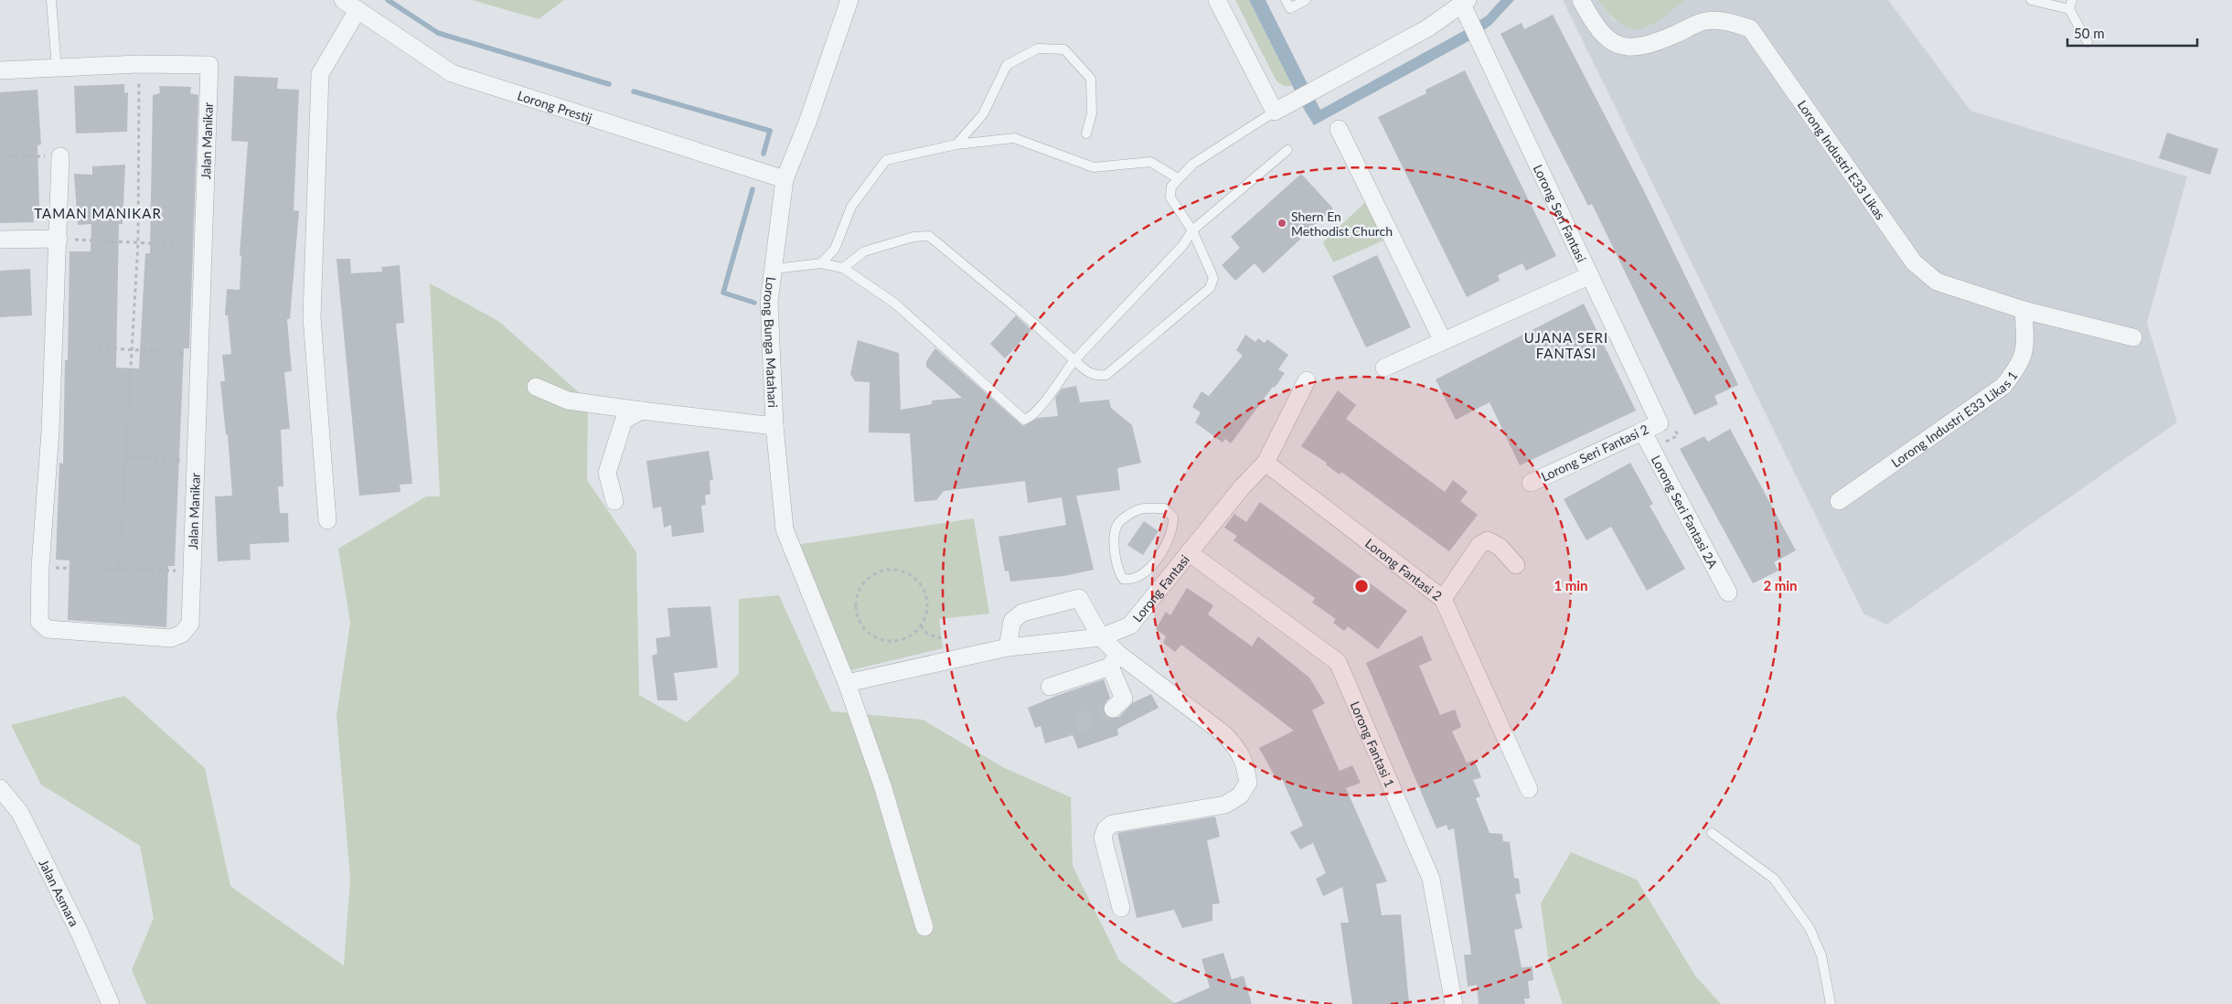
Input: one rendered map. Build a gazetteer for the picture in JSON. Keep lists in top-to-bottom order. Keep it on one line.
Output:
{"streets":{"street":["Lorong Prestij","Jalan Manikar","Lorong Industri E33 Likas","Lorong Seri Fantasi","Lorong Bunga Matahari","Lorong Industri E33 Likas 1","Lorong Seri Fantasi 2","Lorong Seri Fantasi 2A","Lorong Fantasi 2","Lorong Fantasi","Lorong Fantasi 1","Jalan Asmara"]},"crossings":[["Lorong Prestij","Lorong Bunga Matahari"],["Lorong Industri E33 Likas","Lorong Industri E33 Likas 1"],["Lorong Seri Fantasi","Lorong Seri Fantasi 2"],["Lorong Bunga Matahari","Lorong Fantasi"],["Lorong Seri Fantasi 2","Lorong Seri Fantasi 2A"],["Lorong Fantasi 2","Lorong Fantasi"],["Lorong Fantasi","Lorong Fantasi 1"]],"districts":["TAMAN MANIKAR","UJANA SERI FANTASI"],"places":["Shern En Methodist Church"],"scale_bar":"50 m","rings":["1 min","2 min"]}
